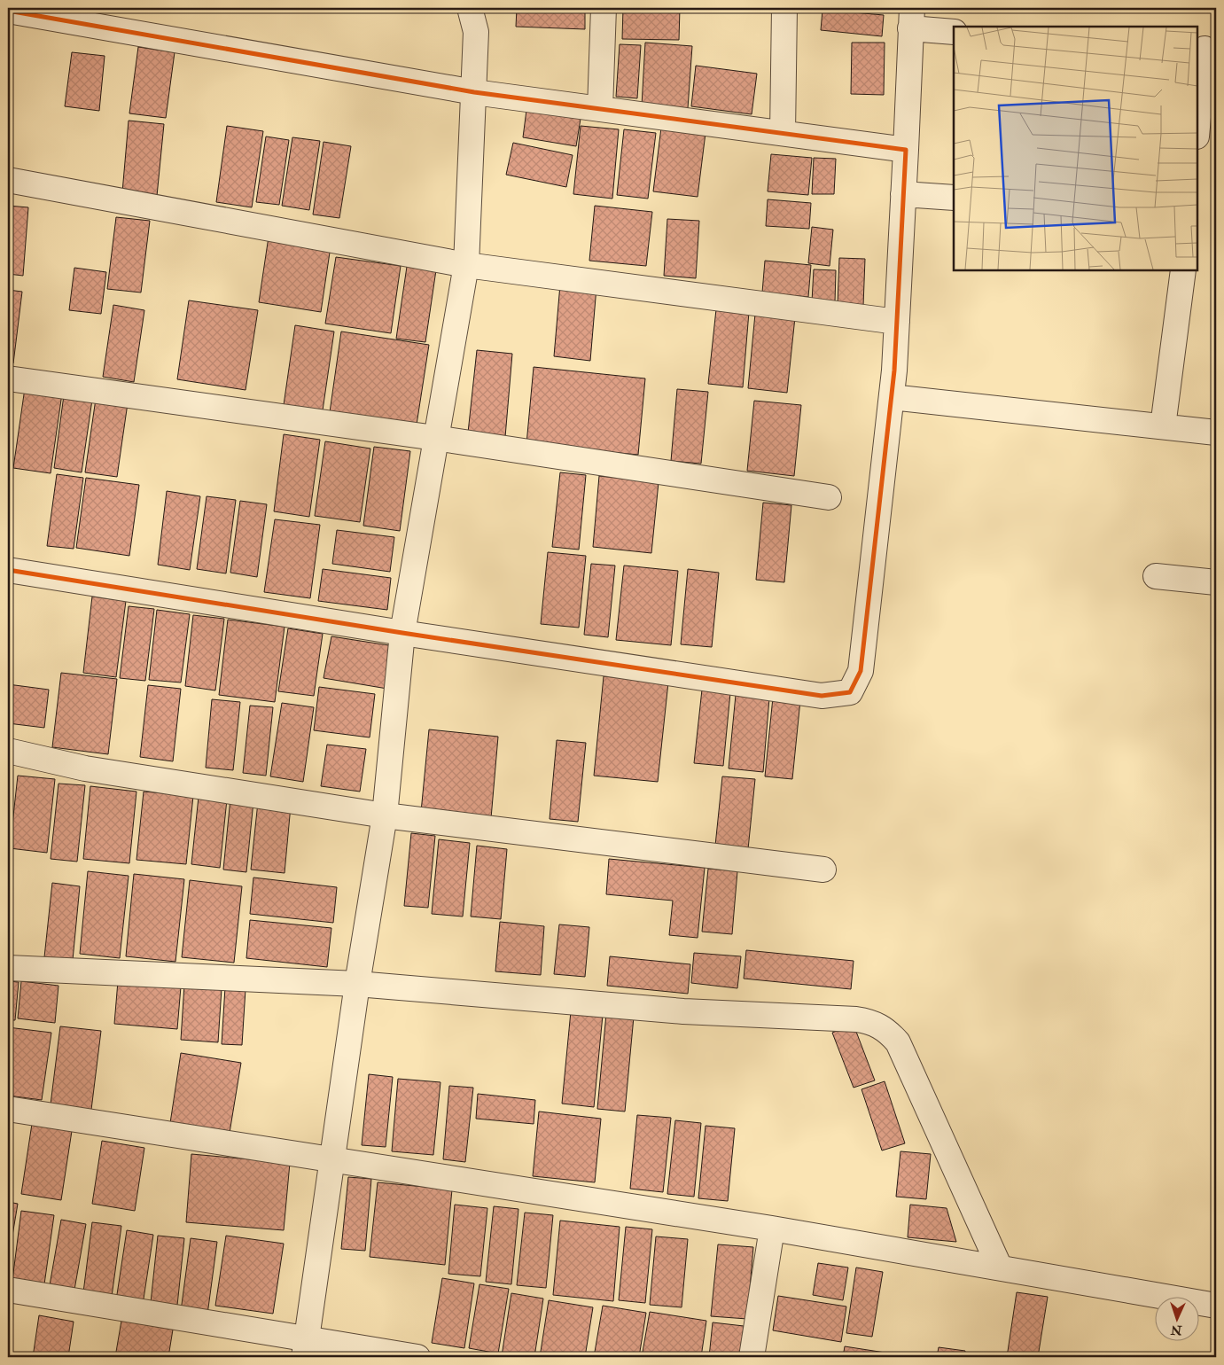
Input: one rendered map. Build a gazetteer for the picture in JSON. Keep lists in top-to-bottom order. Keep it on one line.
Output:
{"north":"bottom"}
